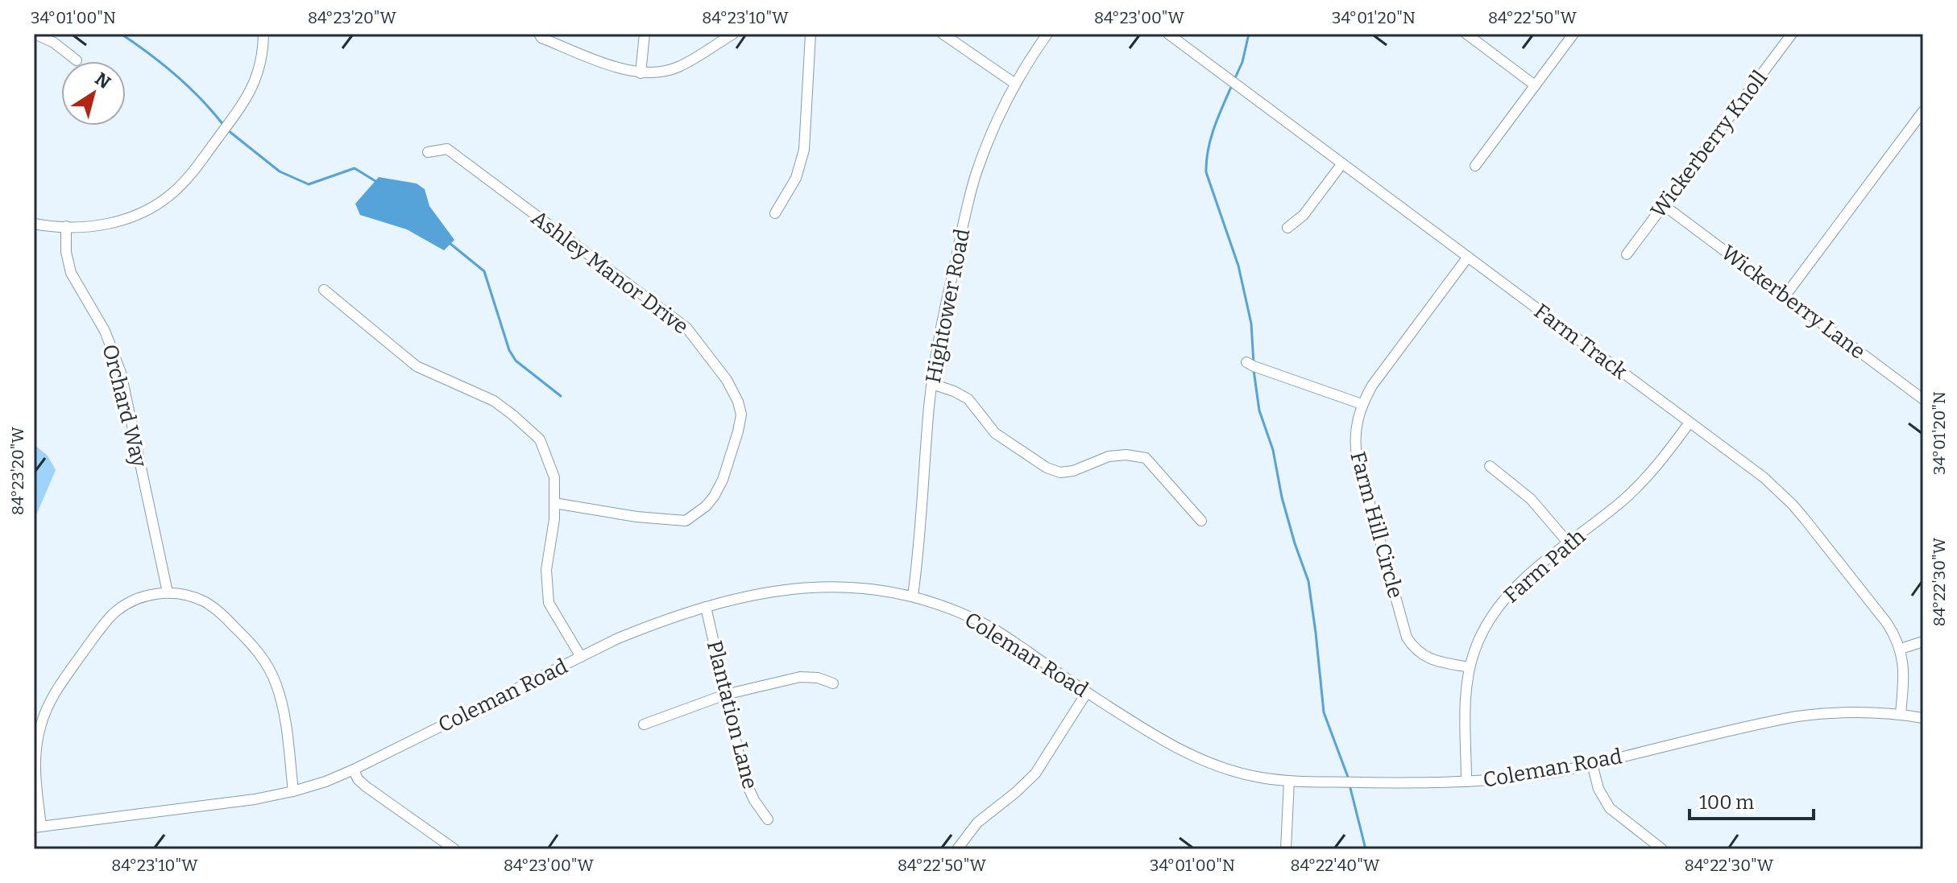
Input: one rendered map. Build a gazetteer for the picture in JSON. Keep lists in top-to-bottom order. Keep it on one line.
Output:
{"streets":{"street":["Wickerberry Knoll","Ashley Manor Drive","Wickerberry Lane","Hightower Road","Farm Track","Orchard Way","Farm Hill Circle","Farm Path","Coleman Road","Plantation Lane"]},"crossings":[["Wickerberry Knoll","Wickerberry Lane"],["Hightower Road","Coleman Road"],["Farm Track","Farm Hill Circle"],["Farm Track","Farm Path"],["Farm Track","Coleman Road"],["Farm Hill Circle","Farm Path"],["Farm Path","Coleman Road"],["Coleman Road","Plantation Lane"]],"scale_bar":"100 m","north":"top right","coordinates":["34°01'00\"N","84°23'20\"W","84°23'10\"W","84°23'00\"W","34°01'20\"N","84°22'50\"W","84°22'30\"W","84°22'40\"W"]}
